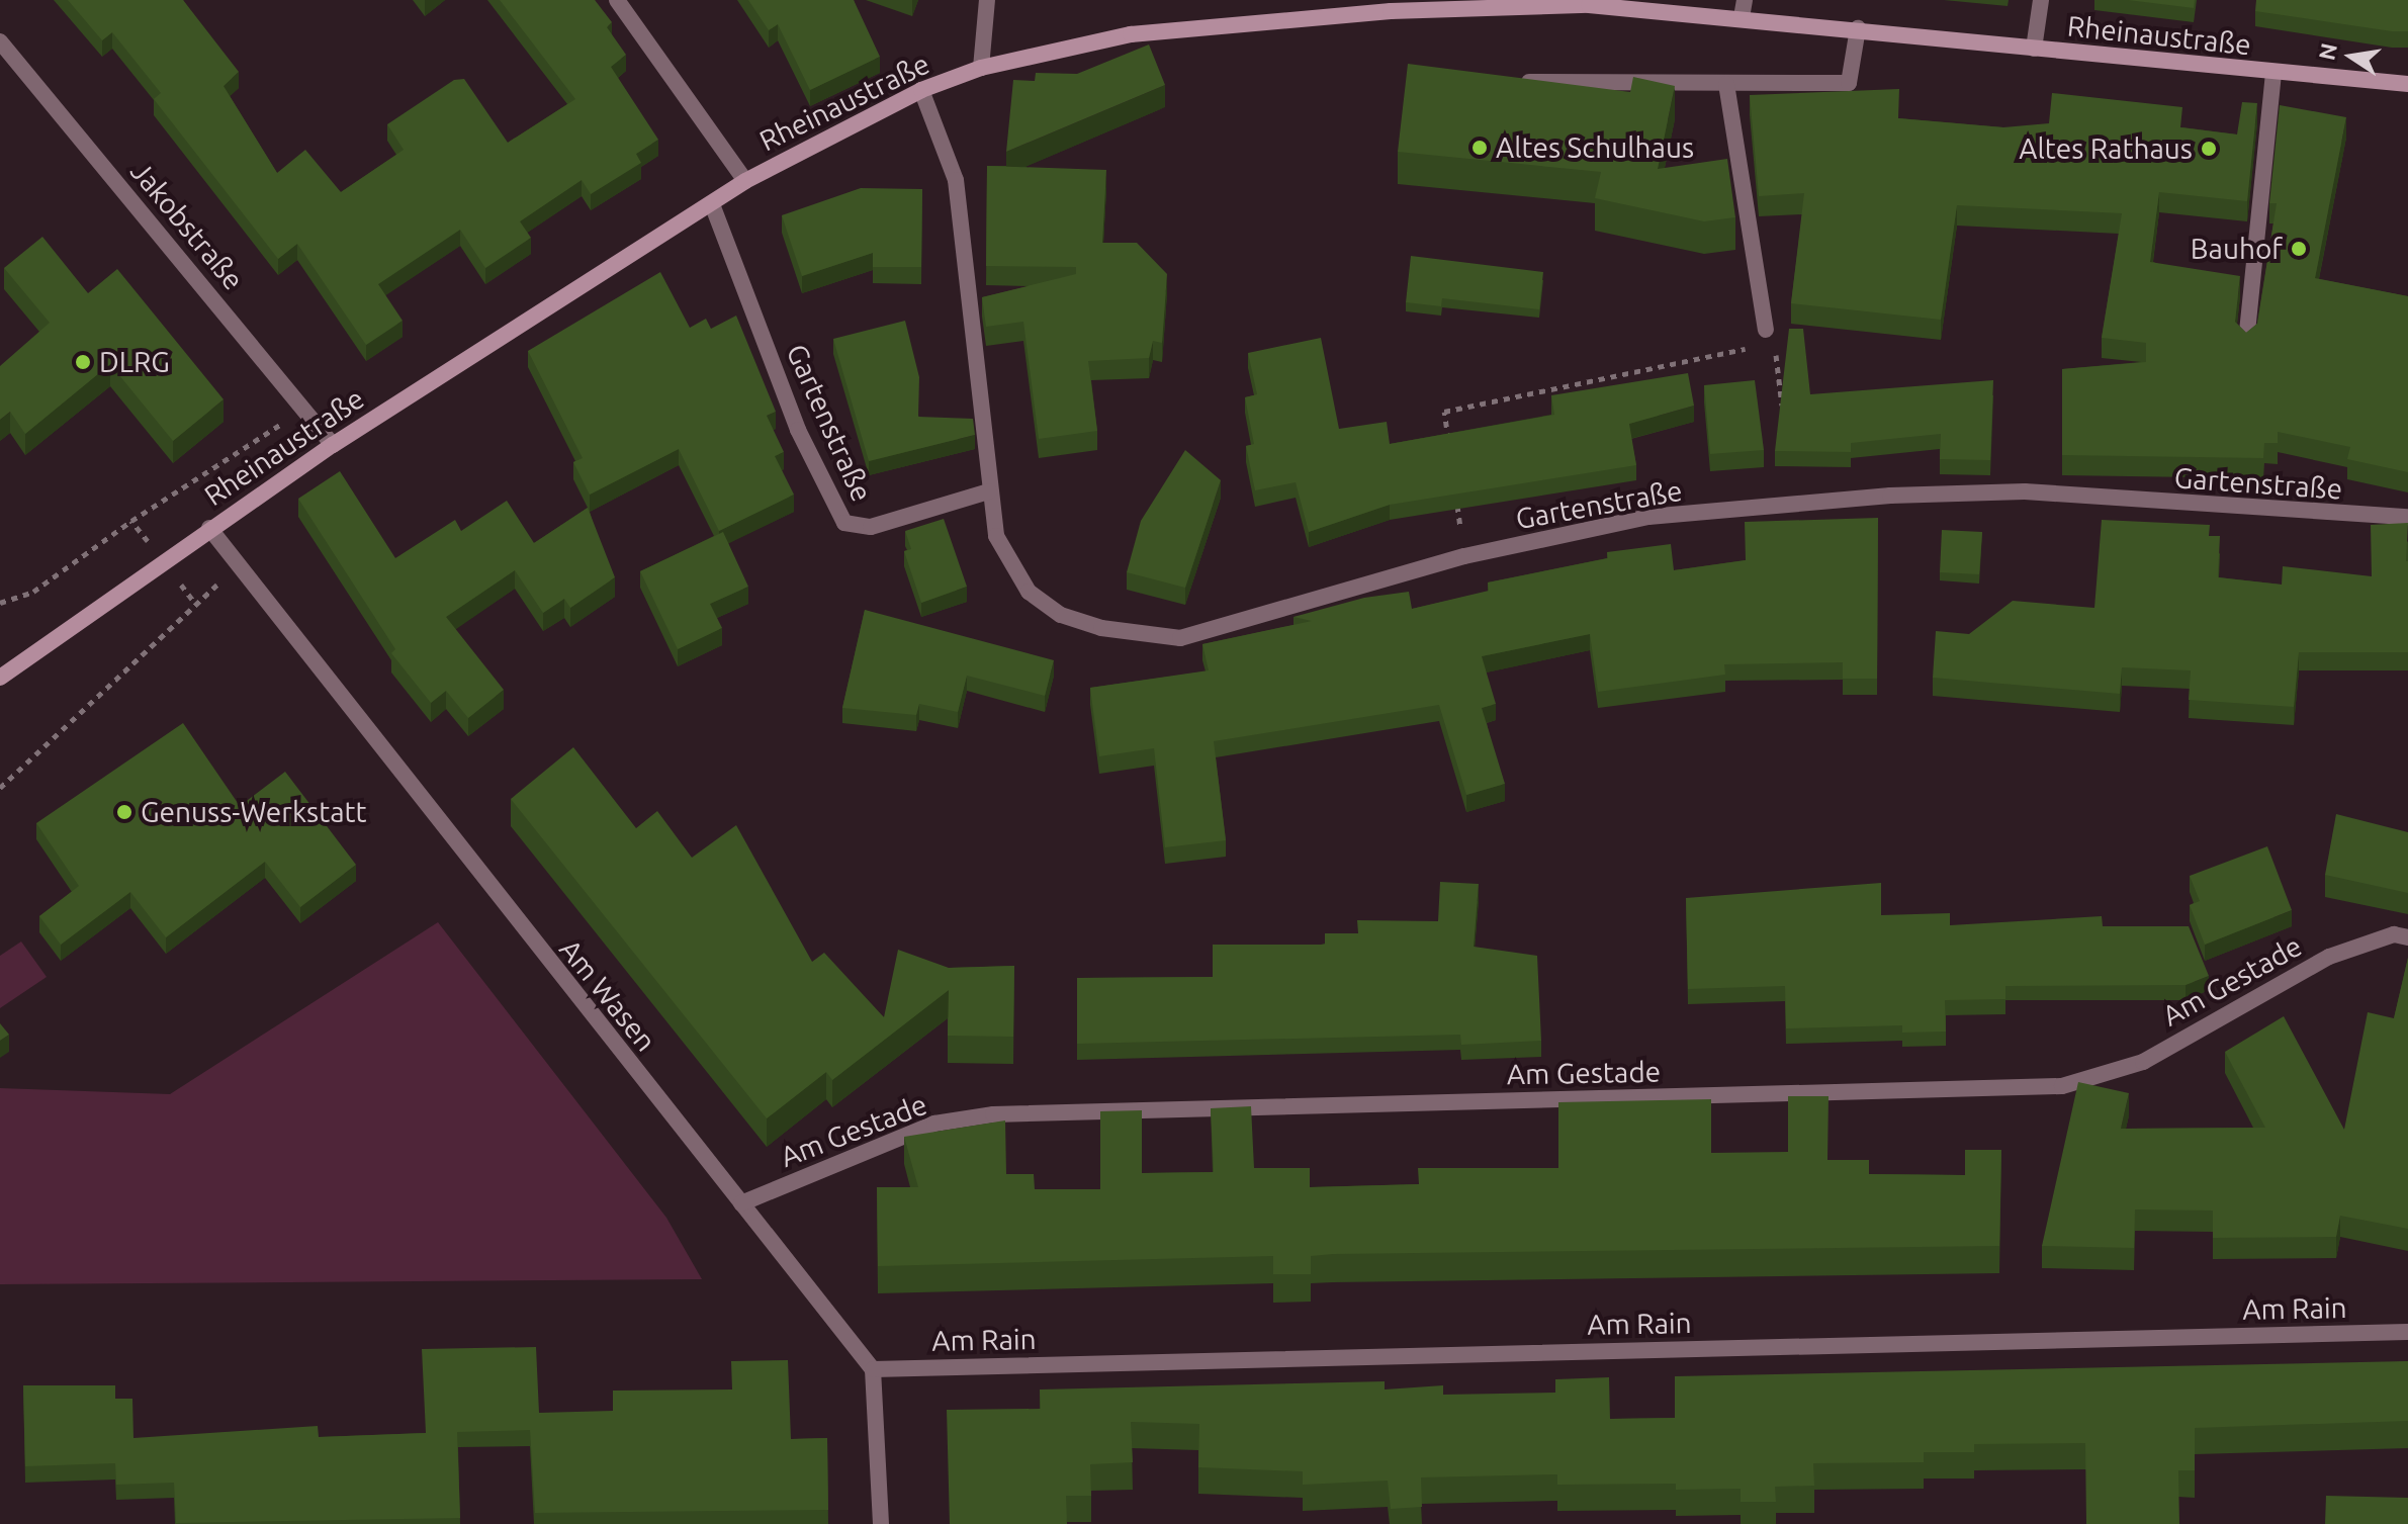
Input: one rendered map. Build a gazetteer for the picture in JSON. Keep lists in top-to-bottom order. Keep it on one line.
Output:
{"streets":{"street":["Rheinaustraße","Jakobstraße","Gartenstraße","Am Gestade","Am Wasen","Am Rain"]},"crossings":[["Rheinaustraße","Jakobstraße"],["Rheinaustraße","Gartenstraße"],["Rheinaustraße","Am Wasen"],["Am Gestade","Am Wasen"],["Am Wasen","Am Rain"]],"places":["Altes Schulhaus","Altes Rathaus","Bauhof","DLRG","Genuss-Werkstatt"],"north":"left"}
